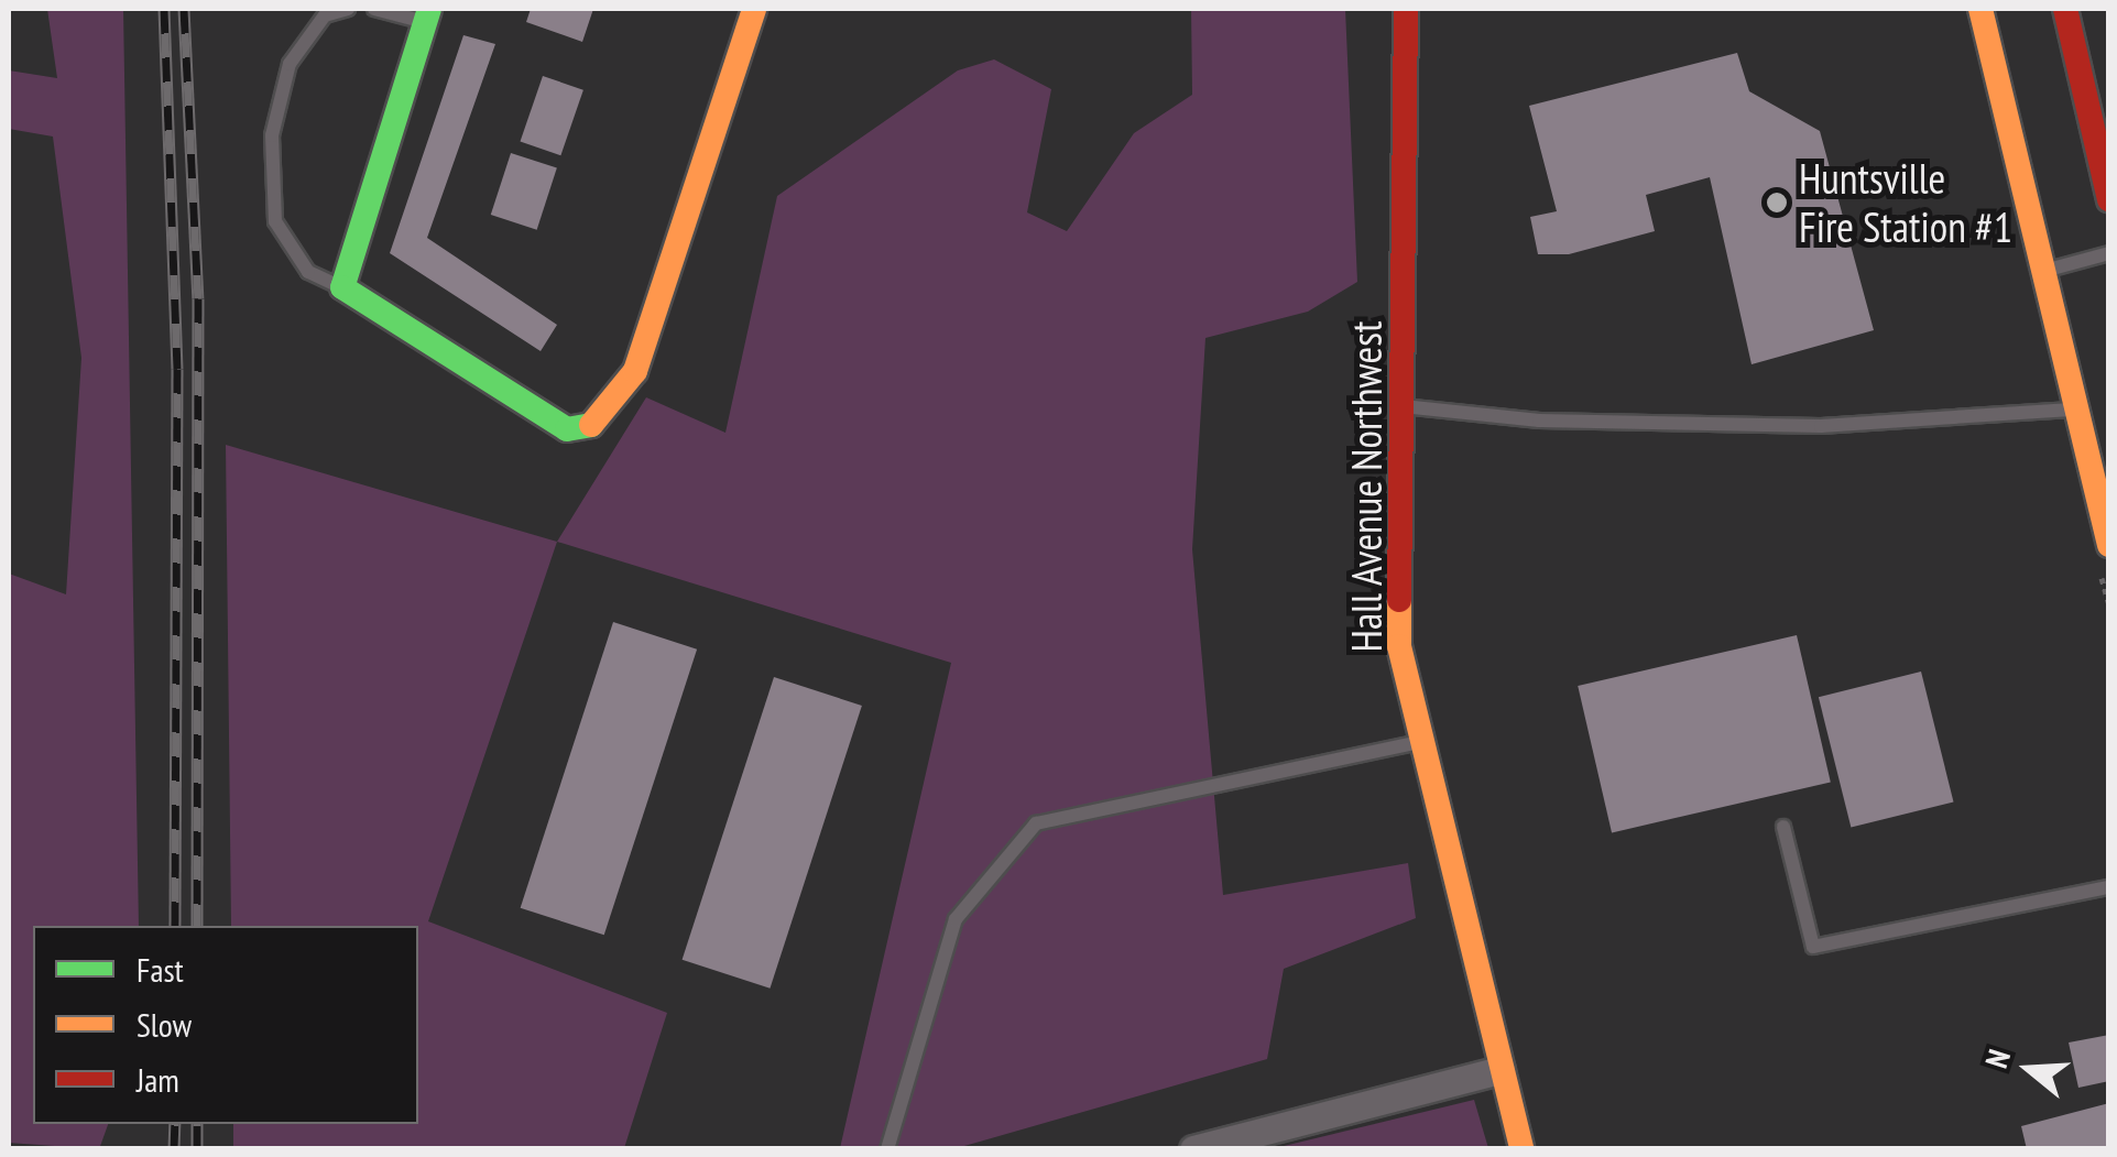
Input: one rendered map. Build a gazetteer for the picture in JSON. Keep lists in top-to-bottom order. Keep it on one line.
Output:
{"streets":{"street":["Hall Avenue Northwest"]},"places":["Huntsville Fire Station #1"],"legend":["Fast","Slow","Jam"],"north":"left"}
